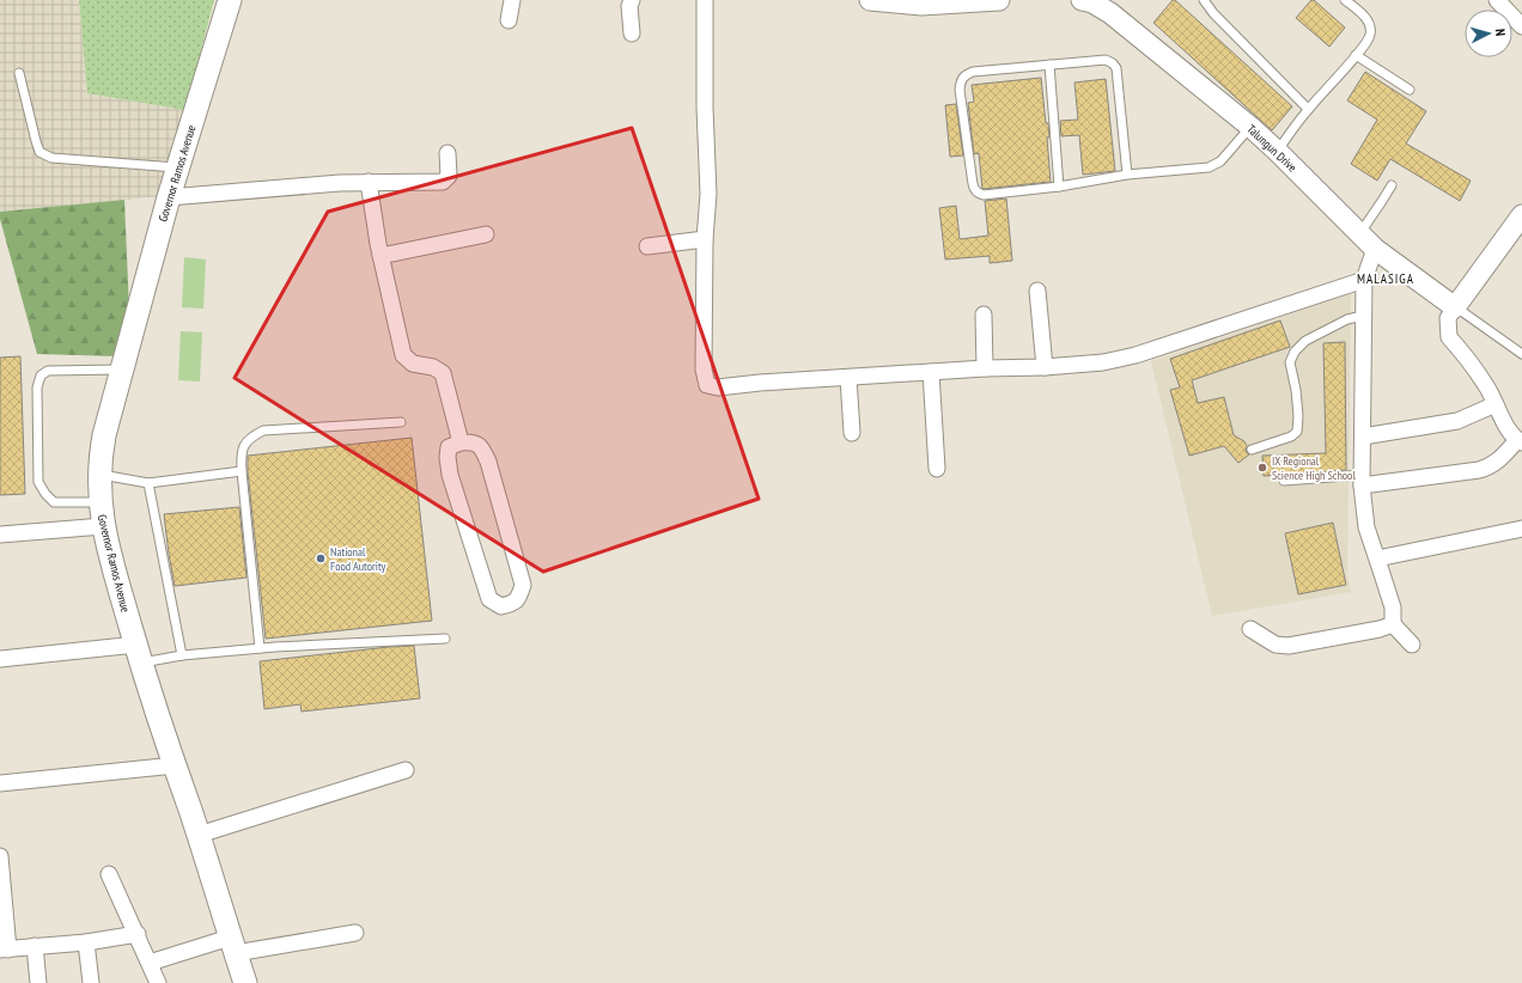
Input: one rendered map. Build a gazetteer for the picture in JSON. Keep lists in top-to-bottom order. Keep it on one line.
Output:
{"streets":{"main road":["Governor Ramos Avenue"],"street":["Talungun Drive"]},"districts":["MALASIGA"],"places":["IX Regional Science High School","National Food Autority"],"north":"right"}
